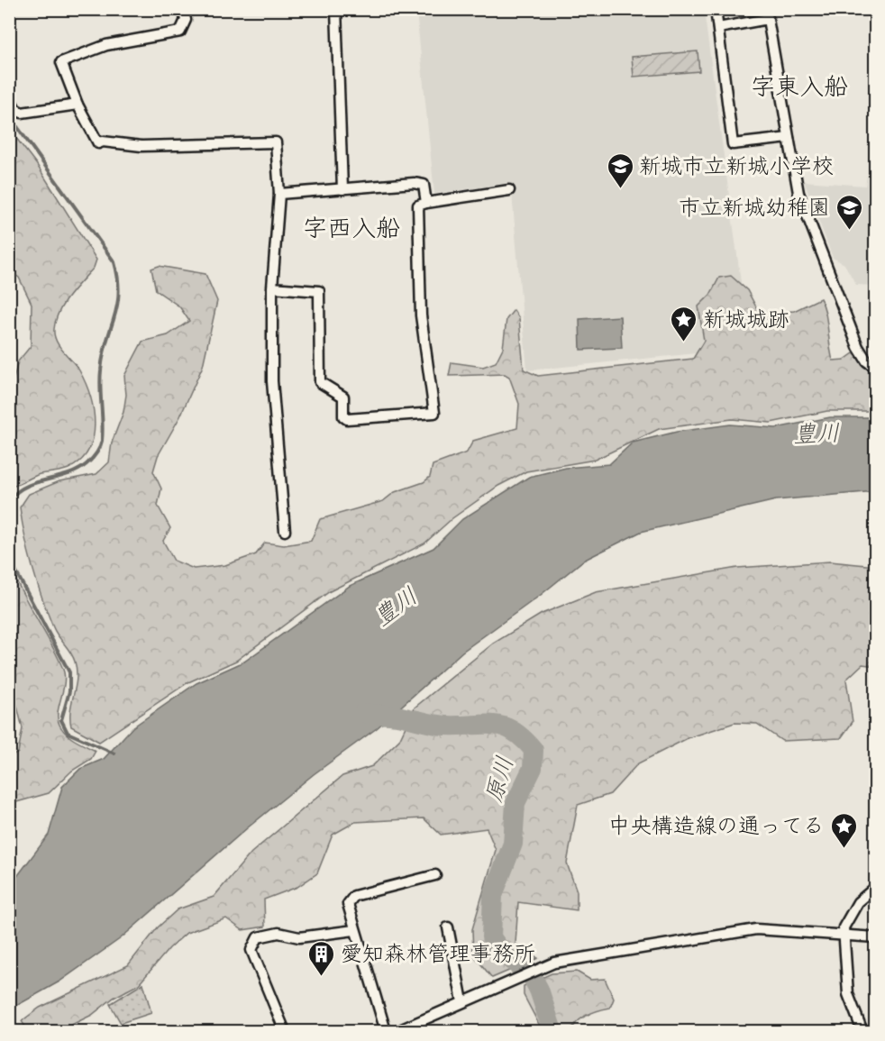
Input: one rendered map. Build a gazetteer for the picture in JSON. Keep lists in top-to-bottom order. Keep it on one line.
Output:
{"districts":["字東入船","字西入船"],"water":["豊川","原川"],"places":{"school or university":["新城市立新城小学校","市立新城幼稚園"],"place":["新城城跡","中央構造線の通ってる"],"building":["愛知森林管理事務所"]}}
